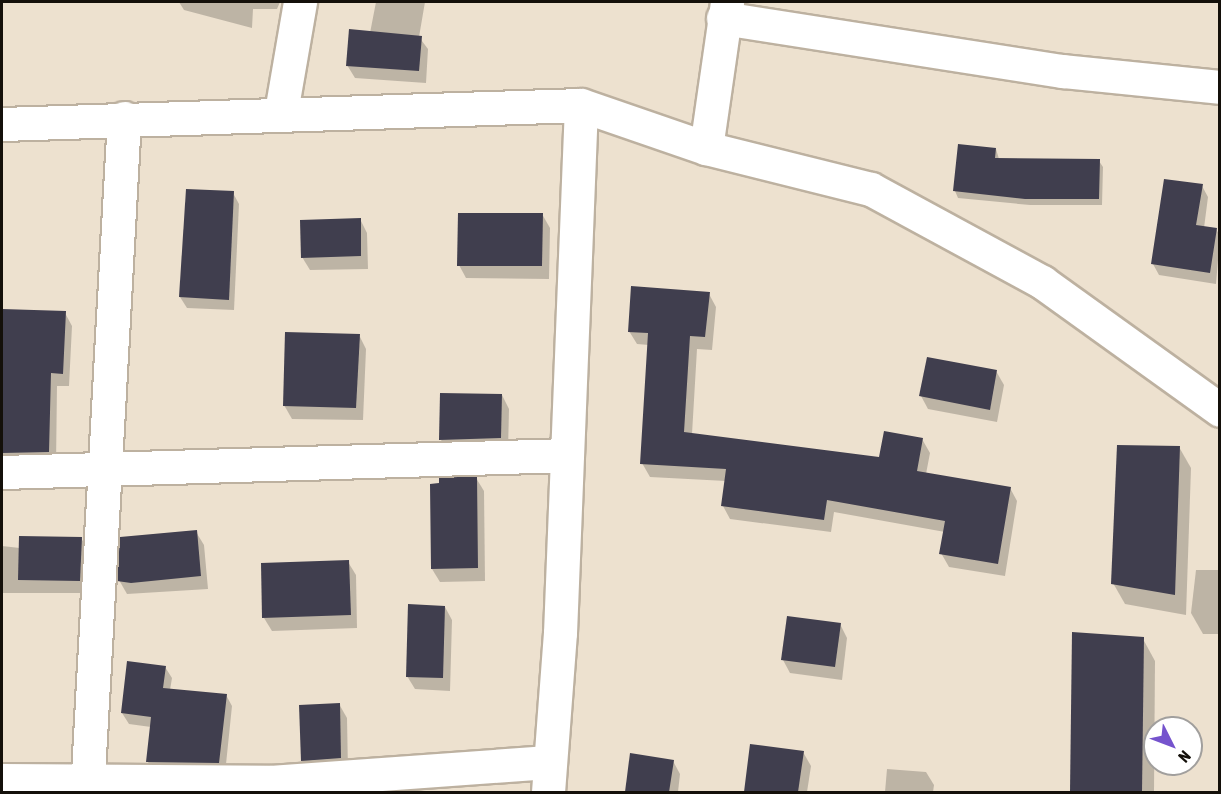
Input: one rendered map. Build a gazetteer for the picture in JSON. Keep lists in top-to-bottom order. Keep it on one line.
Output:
{"north":"bottom right"}
